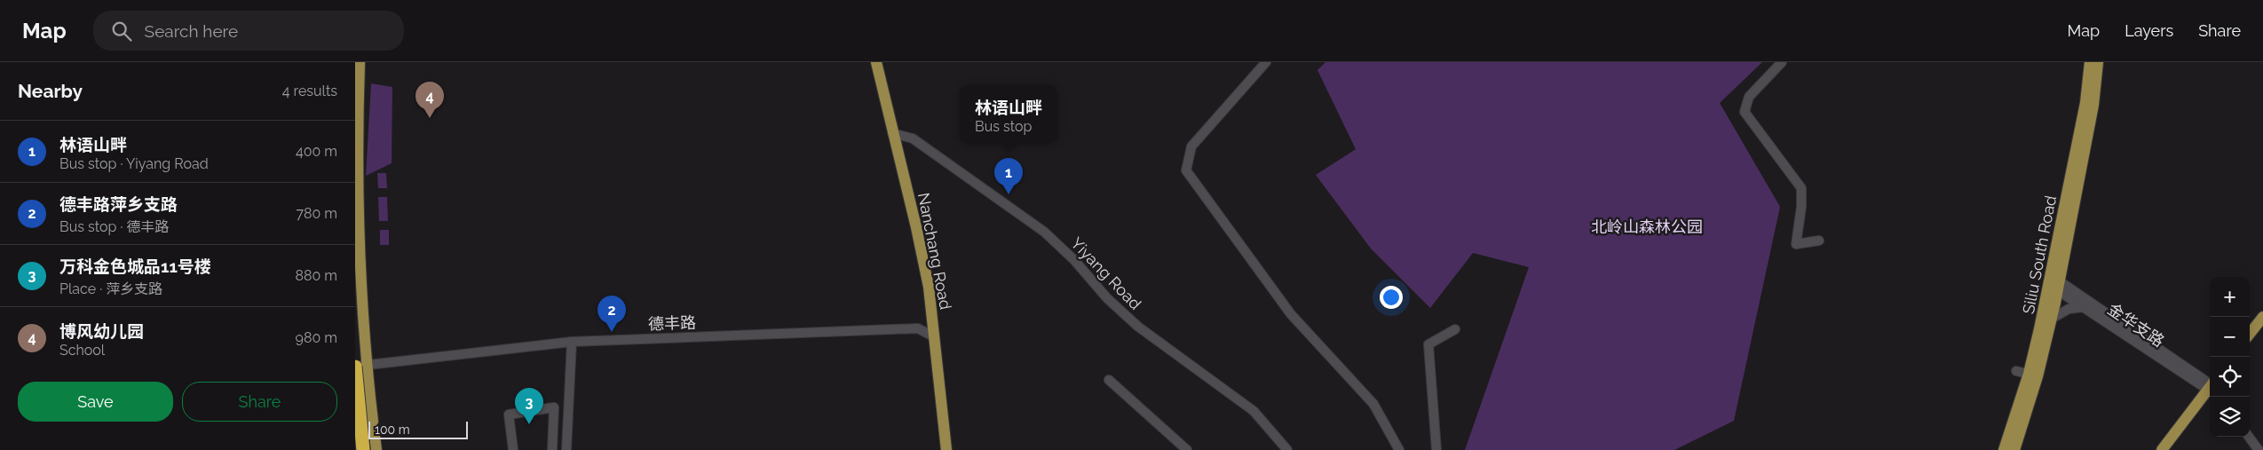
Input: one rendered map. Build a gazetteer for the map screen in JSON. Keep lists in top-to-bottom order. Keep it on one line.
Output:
{"streets":{"main road":["Nanchang Road","Siliu South Road"],"street":["Yiyang Road","德丰路","金华支路"]},"crossings":[["Nanchang Road","Yiyang Road"],["Nanchang Road","德丰路"],["Siliu South Road","金华支路"]],"parks":["北岭山森林公园"],"scale_bar":"100 m","page":{"header":"Map","search":"Search here","nav":["Map","Layers","Share"],"heading":["Nearby","4 results"],"pins":["4","1","2","3"],"popup":["林语山畔","Bus stop"],"list":[{"mark":"1","name":"林语山畔","note":"Bus stop · Yiyang Road","value":"400 m"},{"mark":"2","name":"德丰路萍乡支路","note":"Bus stop · 德丰路","value":"780 m"},{"mark":"3","name":"万科金色城品11号楼","note":"Place · 萍乡支路","value":"880 m"},{"mark":"4","name":"博风幼儿园","note":"School","value":"980 m"}],"map_buttons":["+","−"],"buttons":["Save","Share"],"scale":"100 m"}}
